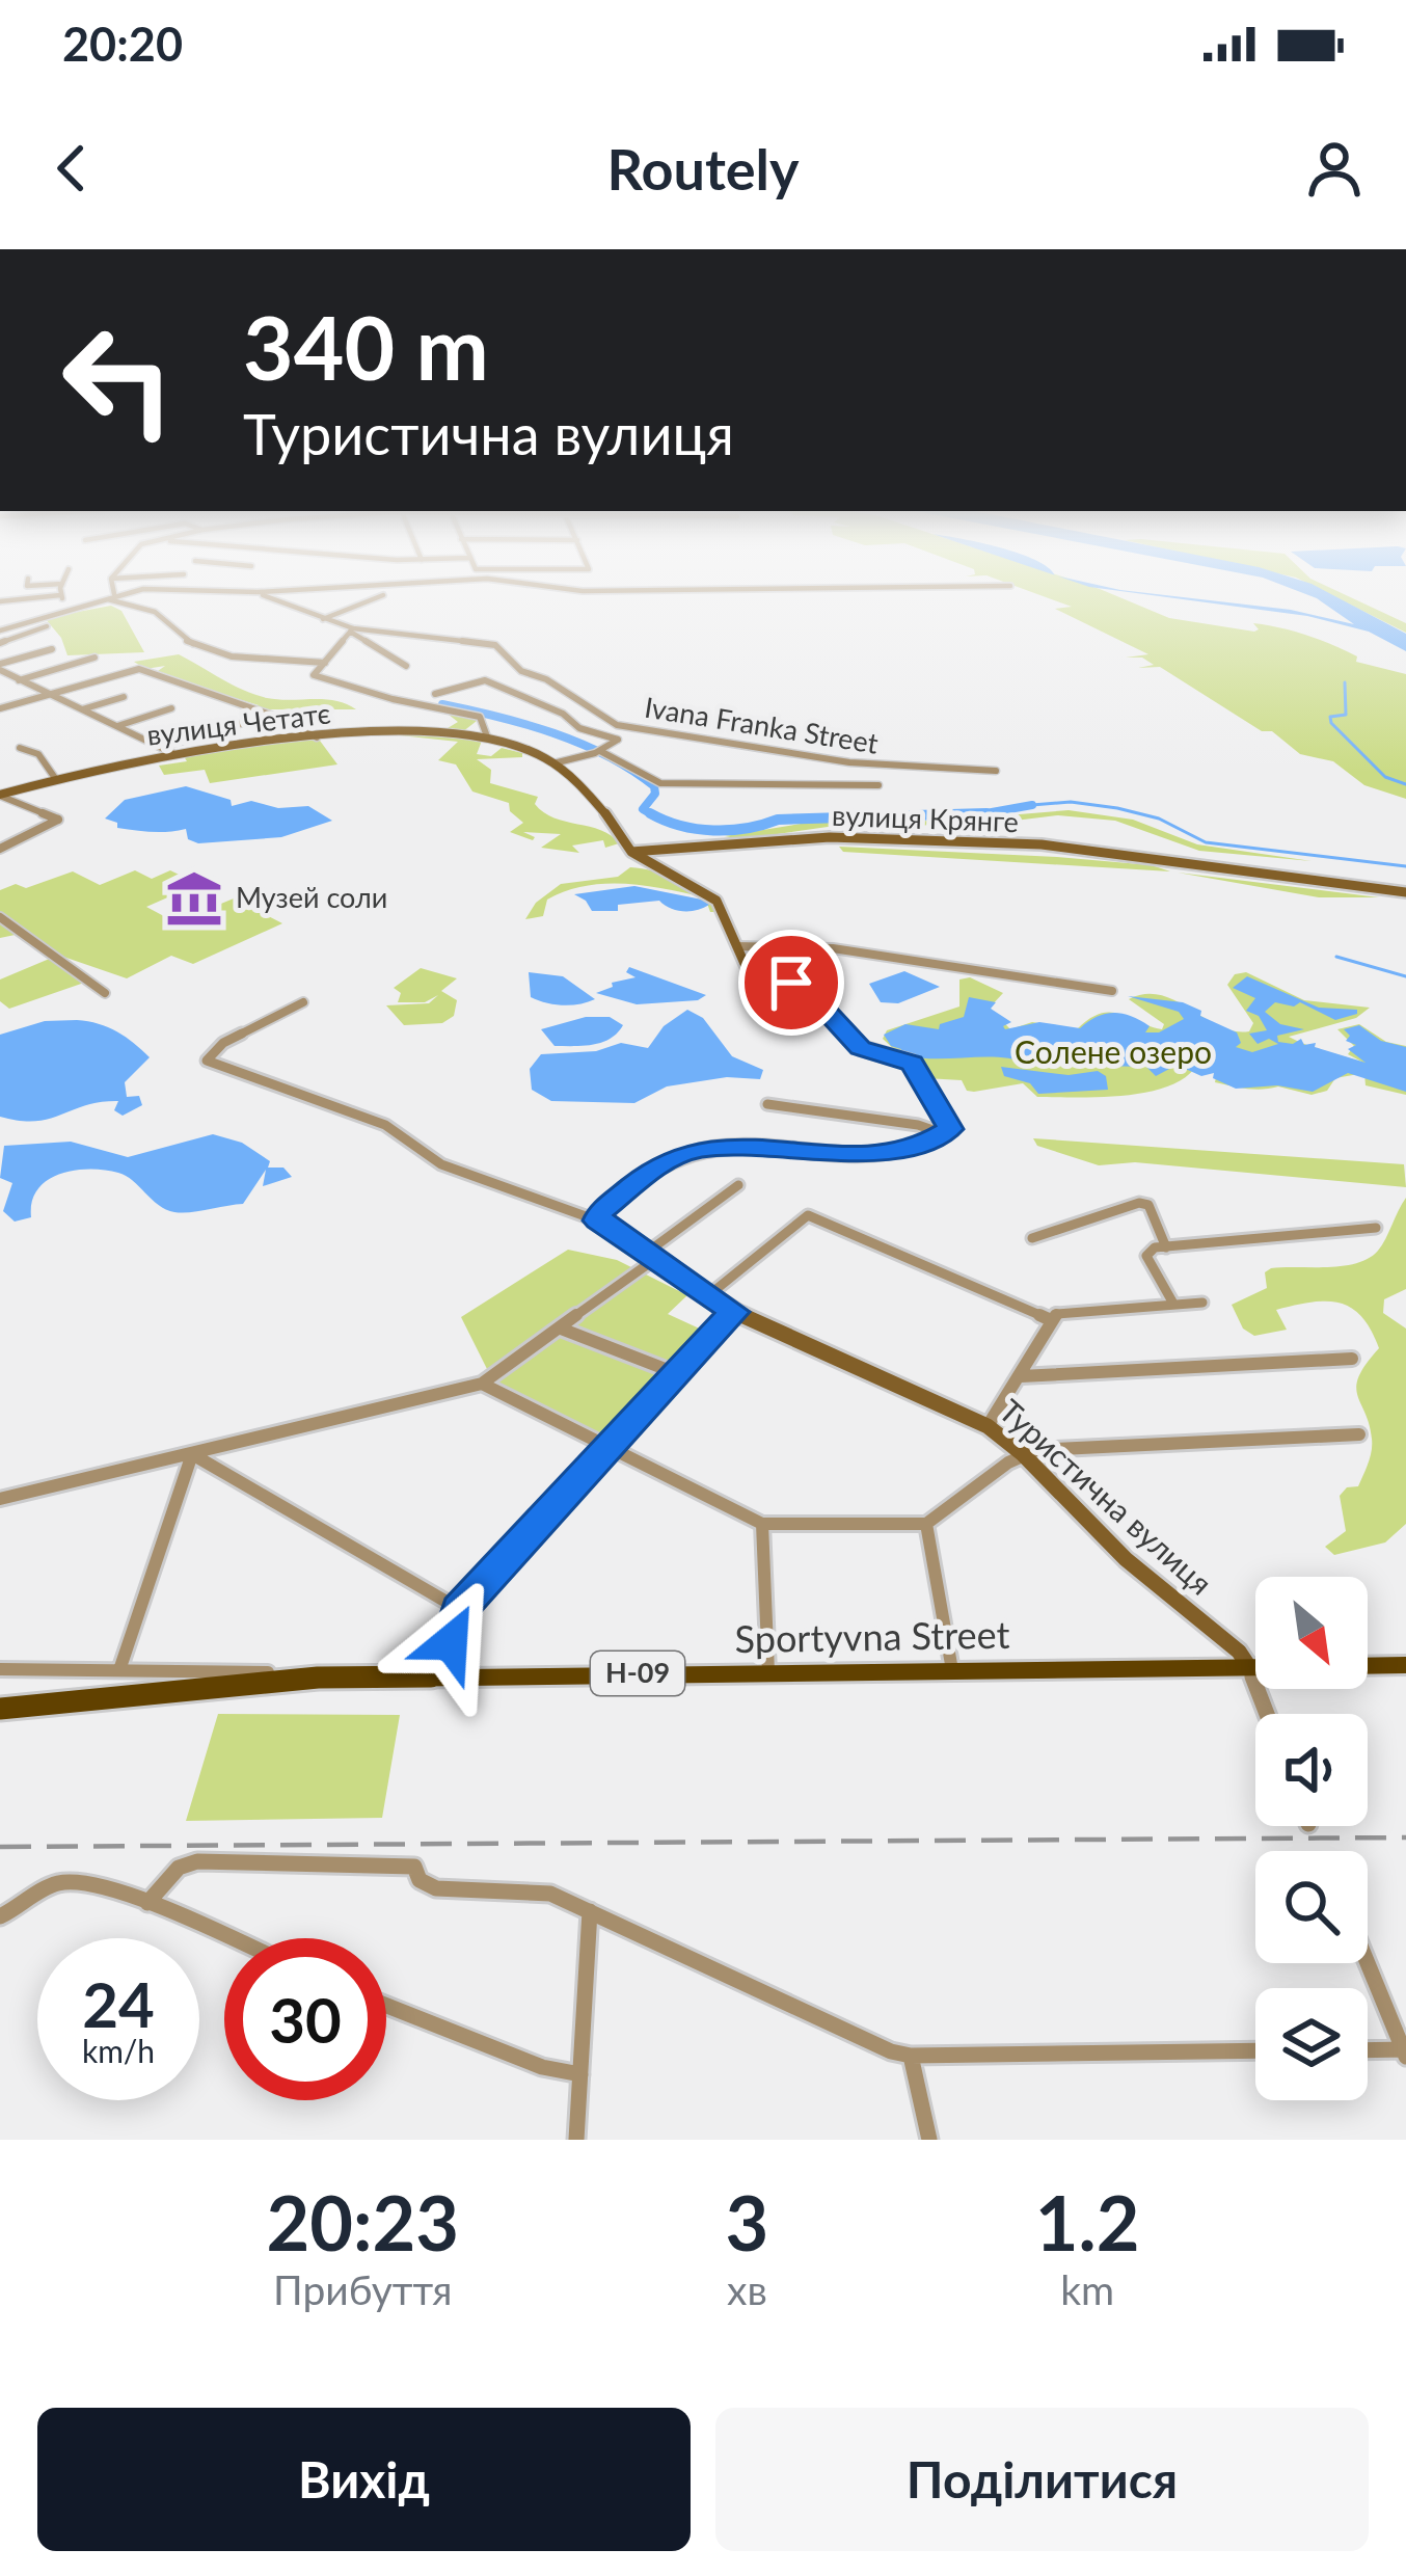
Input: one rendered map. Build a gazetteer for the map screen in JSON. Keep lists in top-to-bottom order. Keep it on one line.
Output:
{"streets":{"main road":["Sportyvna Street","Н-09"],"street":["вулиця Четатє","Ivana Franka Street","вулиця Крянге","Туристична вулиця"]},"crossings":[["Туристична вулиця","Sportyvna Street"]],"parks":["Солене озеро"],"places":{"museum":["Музей соли"]},"north":"bottom right","page":{"status":"20:20","header":"Routely","turn":["340 m","Туристична вулиця"],"speed":"24 km/h","limit":"30","eta":["20:23","Прибуття","3","хв","1.2","km"],"buttons":["Вихід","Поділитися"]}}
